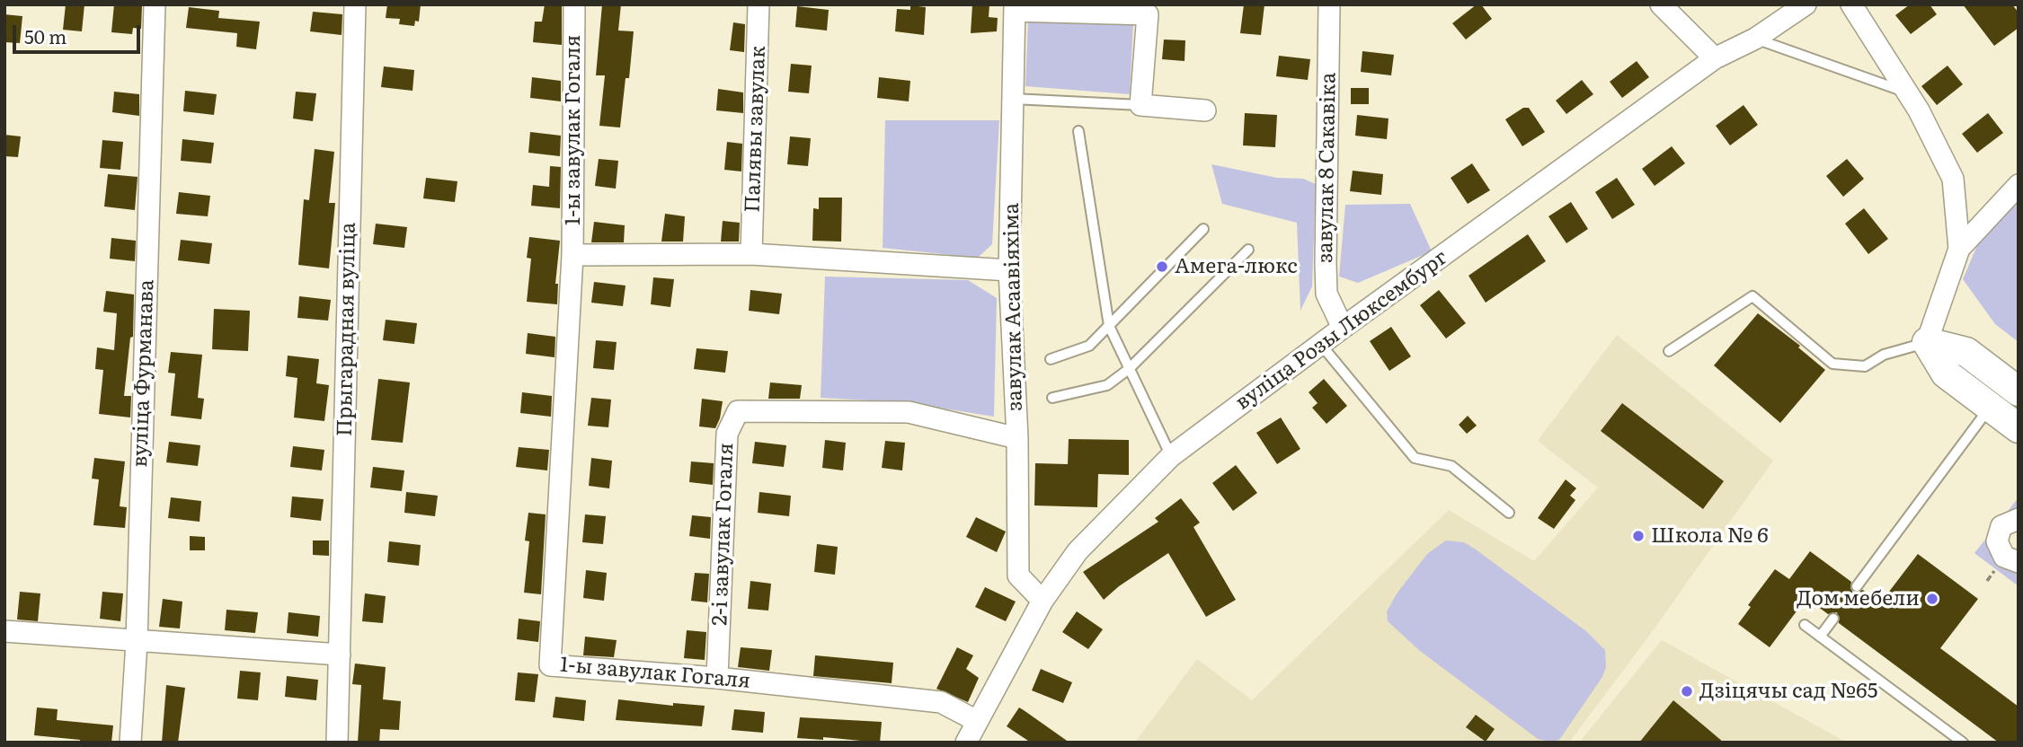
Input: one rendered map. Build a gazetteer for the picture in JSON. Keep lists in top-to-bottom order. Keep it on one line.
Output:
{"streets":{"street":["Палявы завулак","1-ы завулак Гогаля","завулак 8 Сакавіка","завулак Асаавіяхіма","Прыгарадная вуліца","вуліца Розы Люксембург","вуліца Фурманава","2-і завулак Гогаля"]},"crossings":[["Палявы завулак","1-ы завулак Гогаля"],["1-ы завулак Гогаля","завулак Асаавіяхіма"],["1-ы завулак Гогаля","вуліца Розы Люксембург"],["1-ы завулак Гогаля","2-і завулак Гогаля"],["завулак 8 Сакавіка","вуліца Розы Люксембург"],["завулак Асаавіяхіма","вуліца Розы Люксембург"],["завулак Асаавіяхіма","2-і завулак Гогаля"]],"places":["Амега-люкс","Школа № 6","Дом мебели","Дзіцячы сад №65"],"scale_bar":"50 m"}
